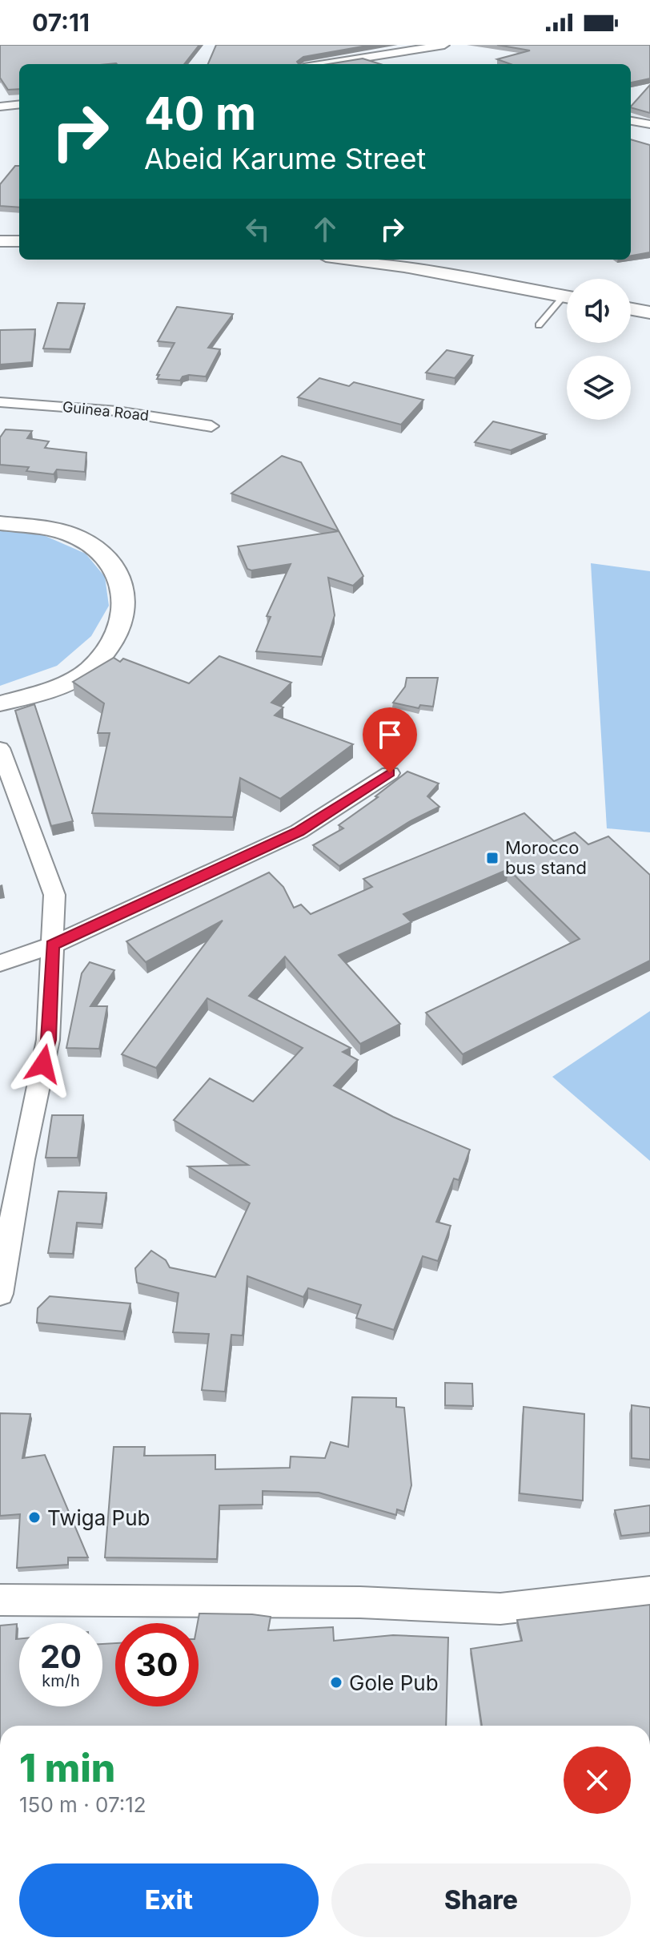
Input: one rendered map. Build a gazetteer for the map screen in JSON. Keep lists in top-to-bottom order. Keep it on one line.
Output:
{"streets":{"street":["Guinea Road"]},"places":{"transit":["Morocco bus stand"],"other":["Twiga Pub","Gole Pub"]},"page":{"status":"07:11","turn":["40 m","Abeid Karume Street"],"speed":"20 km/h","limit":"30","heading":["1 min","150 m · 07:12"],"buttons":["Exit","Share"]}}
